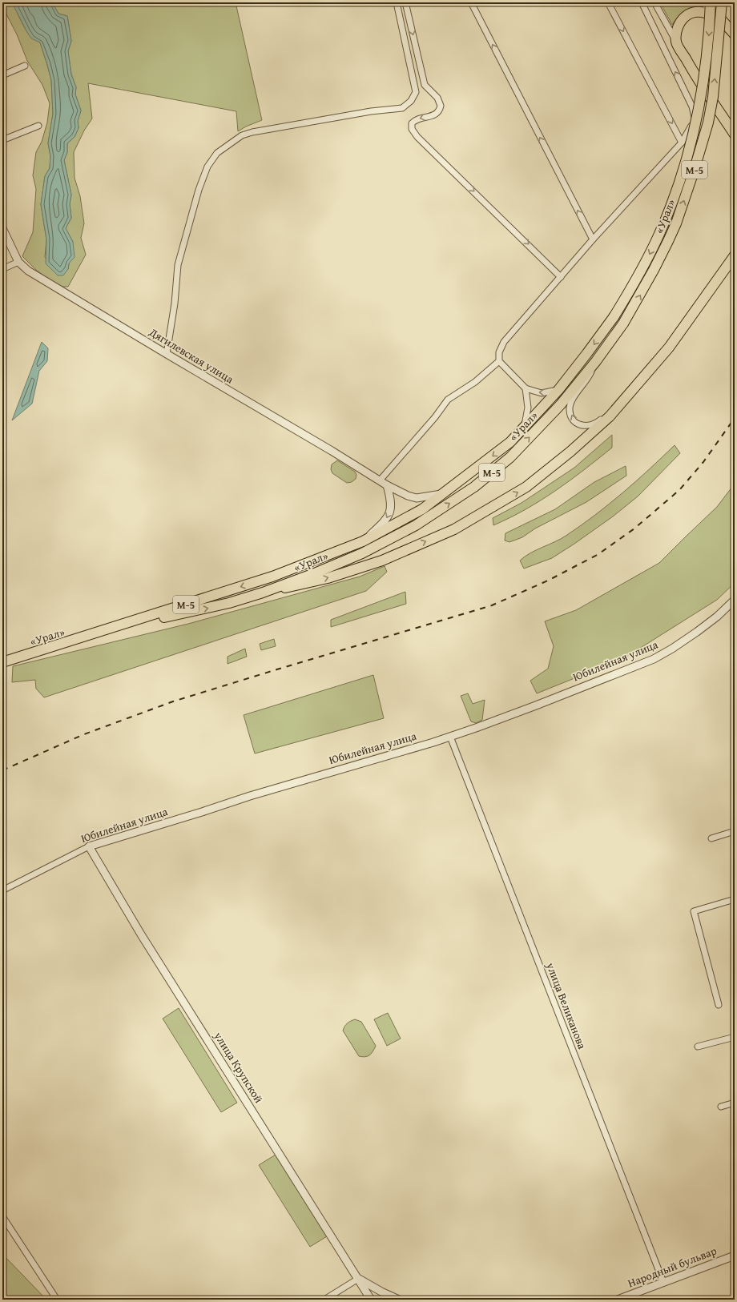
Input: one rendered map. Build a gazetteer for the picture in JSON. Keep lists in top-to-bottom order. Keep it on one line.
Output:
{"streets":{"main road":["М-5","«Урал»"],"street":["Дягилевская улица","Юбилейная улица","улица Великанова","улица Крупской","Народный бульвар"]},"crossings":[["«Урал»","Дягилевская улица"],["Юбилейная улица","улица Великанова"],["Юбилейная улица","улица Крупской"],["улица Великанова","Народный бульвар"]]}
